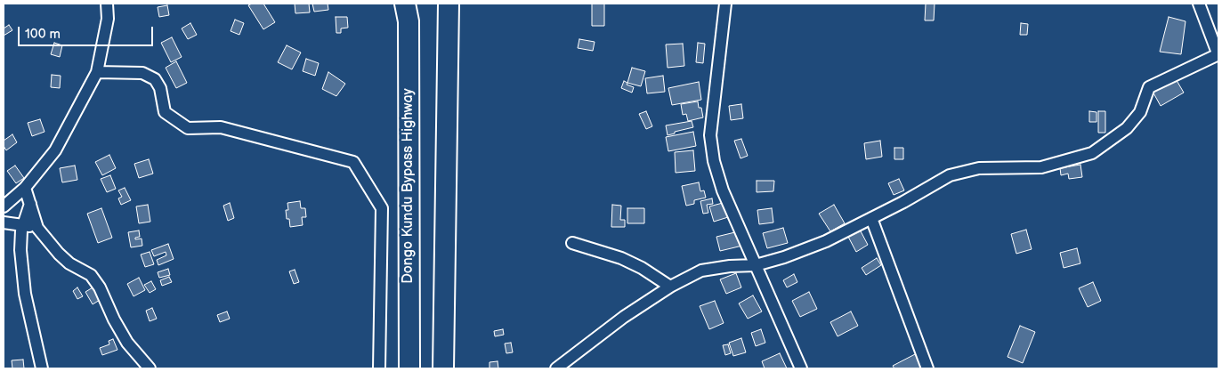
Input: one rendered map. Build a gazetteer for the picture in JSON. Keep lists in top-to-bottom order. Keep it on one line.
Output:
{"streets":{"highway":["Dongo Kundu Bypass Highway"]},"scale_bar":"100 m"}
